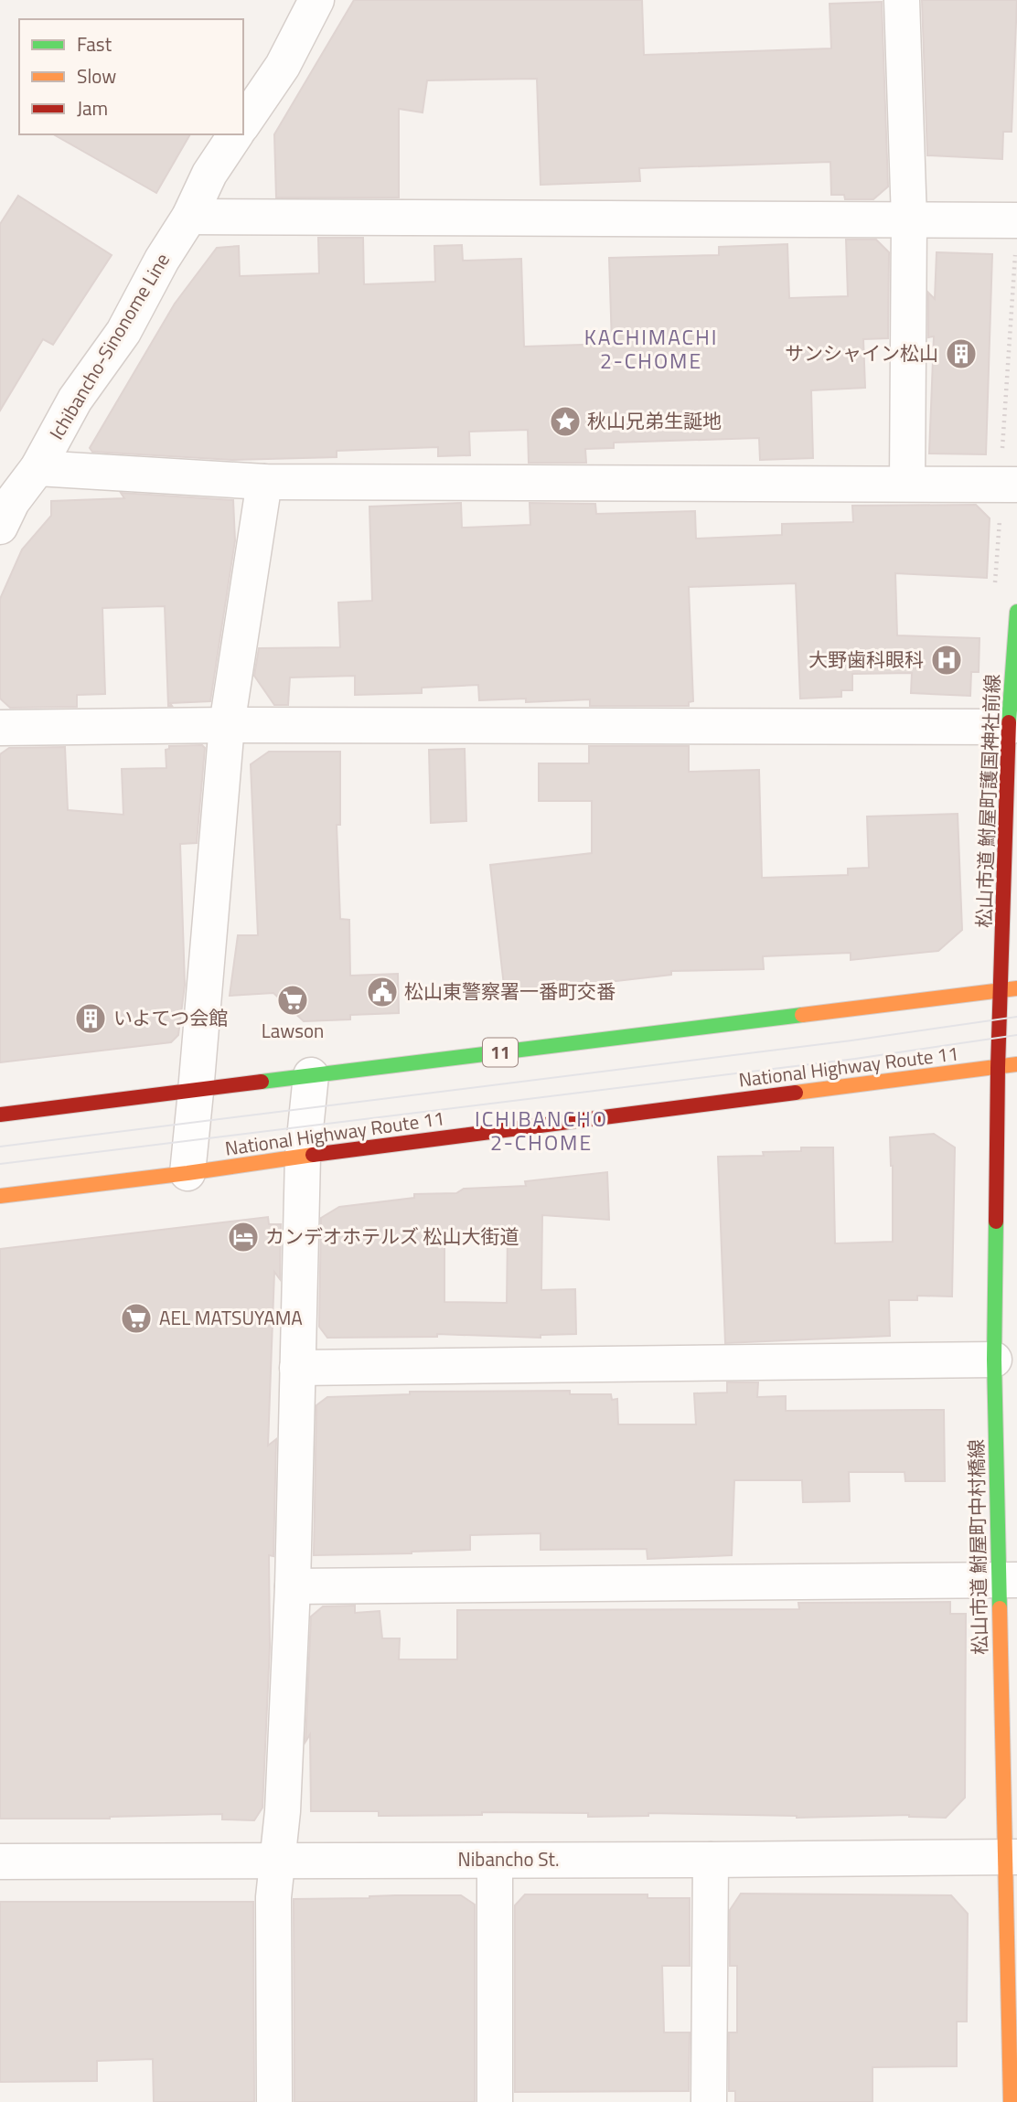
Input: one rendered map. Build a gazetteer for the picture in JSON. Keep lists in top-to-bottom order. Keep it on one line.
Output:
{"streets":{"main road":["松山市道 鮒屋町護国神社前線","11","National Highway Route 11","松山市道 鮒屋町中村橋線"],"street":["Ichibancho-Sinonome Line","Nibancho St."]},"crossings":[["松山市道 鮒屋町護国神社前線","11"],["松山市道 鮒屋町護国神社前線","松山市道 鮒屋町中村橋線"],["11","松山市道 鮒屋町中村橋線"],["National Highway Route 11","松山市道 鮒屋町中村橋線"],["松山市道 鮒屋町中村橋線","Nibancho St."]],"districts":["KACHIMACHI 2-CHOME","ICHIBANCHO 2-CHOME"],"places":{"building":["サンシャイン松山","いよてつ会館"],"place":["秋山兄弟生誕地"],"hospital":["大野歯科眼科"],"public building":["松山東警察署一番町交番"],"supermarket":["Lawson","AEL MATSUYAMA"],"hotel":["カンデオホテルズ 松山大街道"]},"legend":["Fast","Slow","Jam"]}
